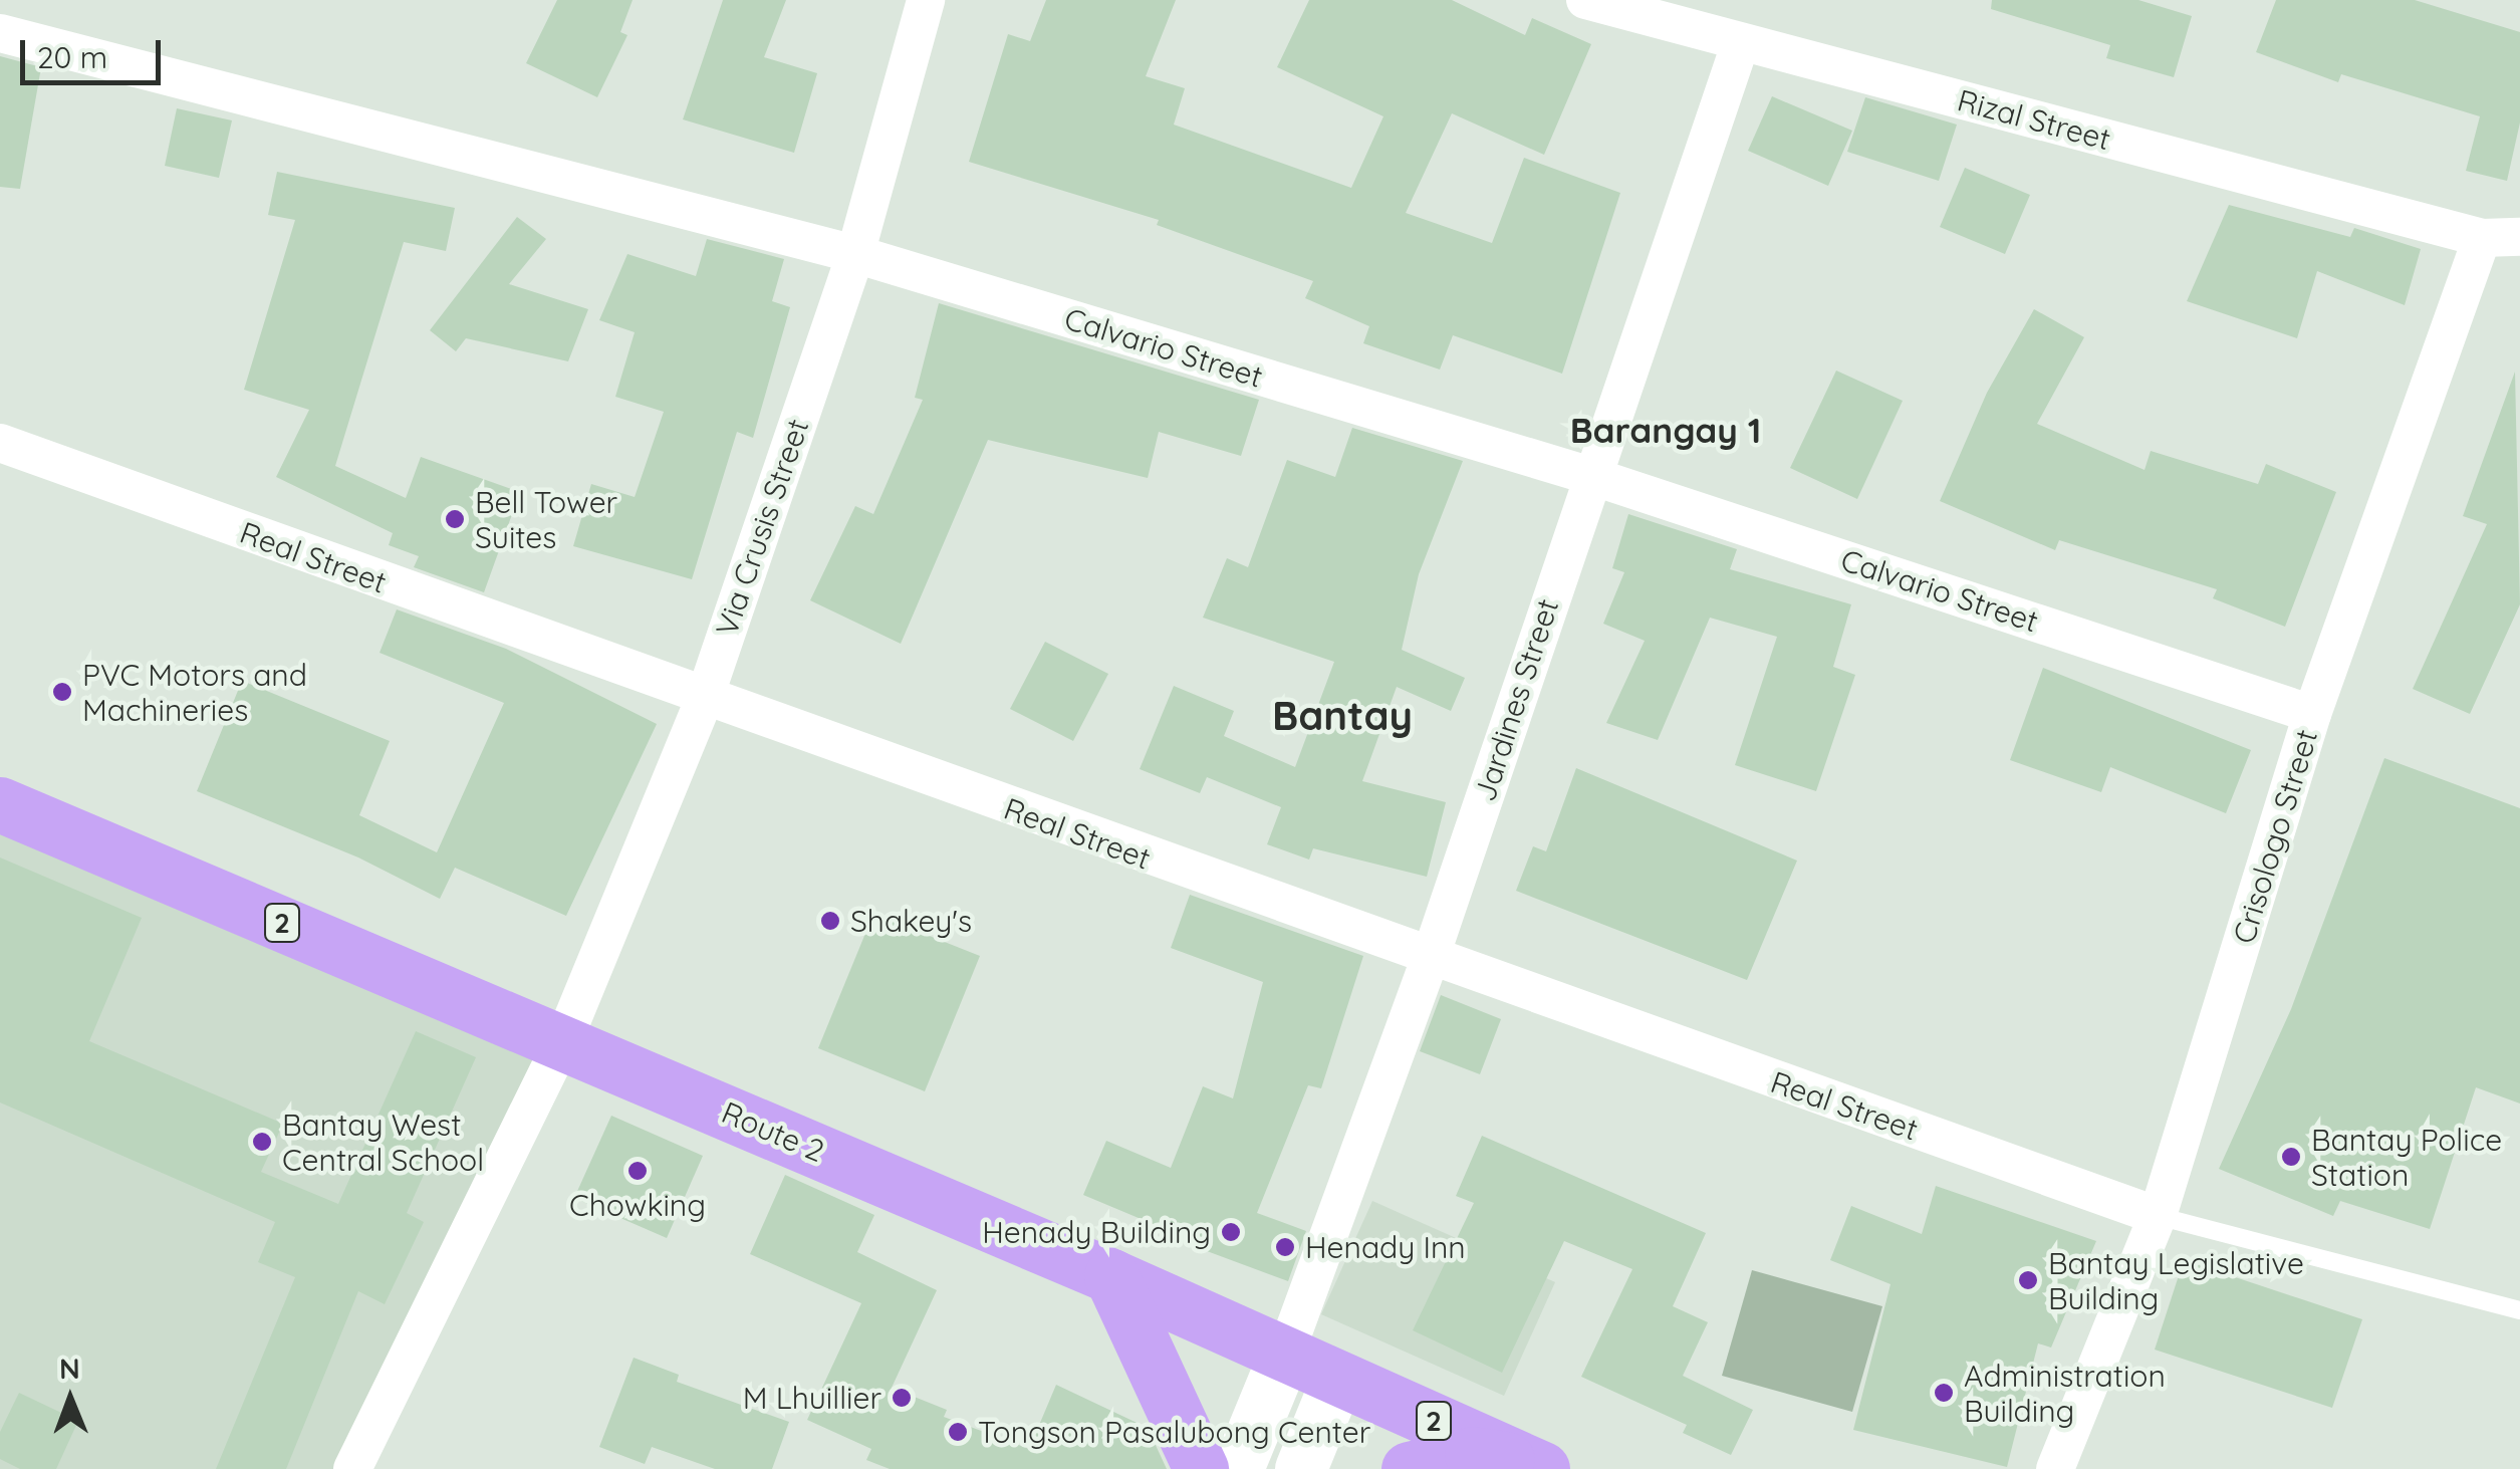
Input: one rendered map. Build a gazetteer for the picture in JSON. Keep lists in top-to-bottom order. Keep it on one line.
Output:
{"streets":{"highway":["2","Route 2"],"street":["Rizal Street","Calvario Street","Via Crusis Street","Real Street","Jardines Street","Crisologo Street"]},"crossings":[["Rizal Street","Jardines Street"],["Rizal Street","Crisologo Street"],["Calvario Street","Via Crusis Street"],["Calvario Street","Jardines Street"],["Calvario Street","Crisologo Street"],["Via Crusis Street","Real Street"],["Via Crusis Street","Route 2"],["Real Street","Jardines Street"],["Real Street","Crisologo Street"],["Jardines Street","Route 2"]],"districts":["Barangay 1","Bantay"],"places":["Bell Tower Suites","PVC Motors and Machineries","Shakey's","Bantay West Central School","Bantay Police Station","Chowking","Henady Building","Henady Inn","Bantay Legislative Building","Administration Building","M Lhuillier","Tongson Pasalubong Center"],"scale_bar":"20 m","north":"top"}
